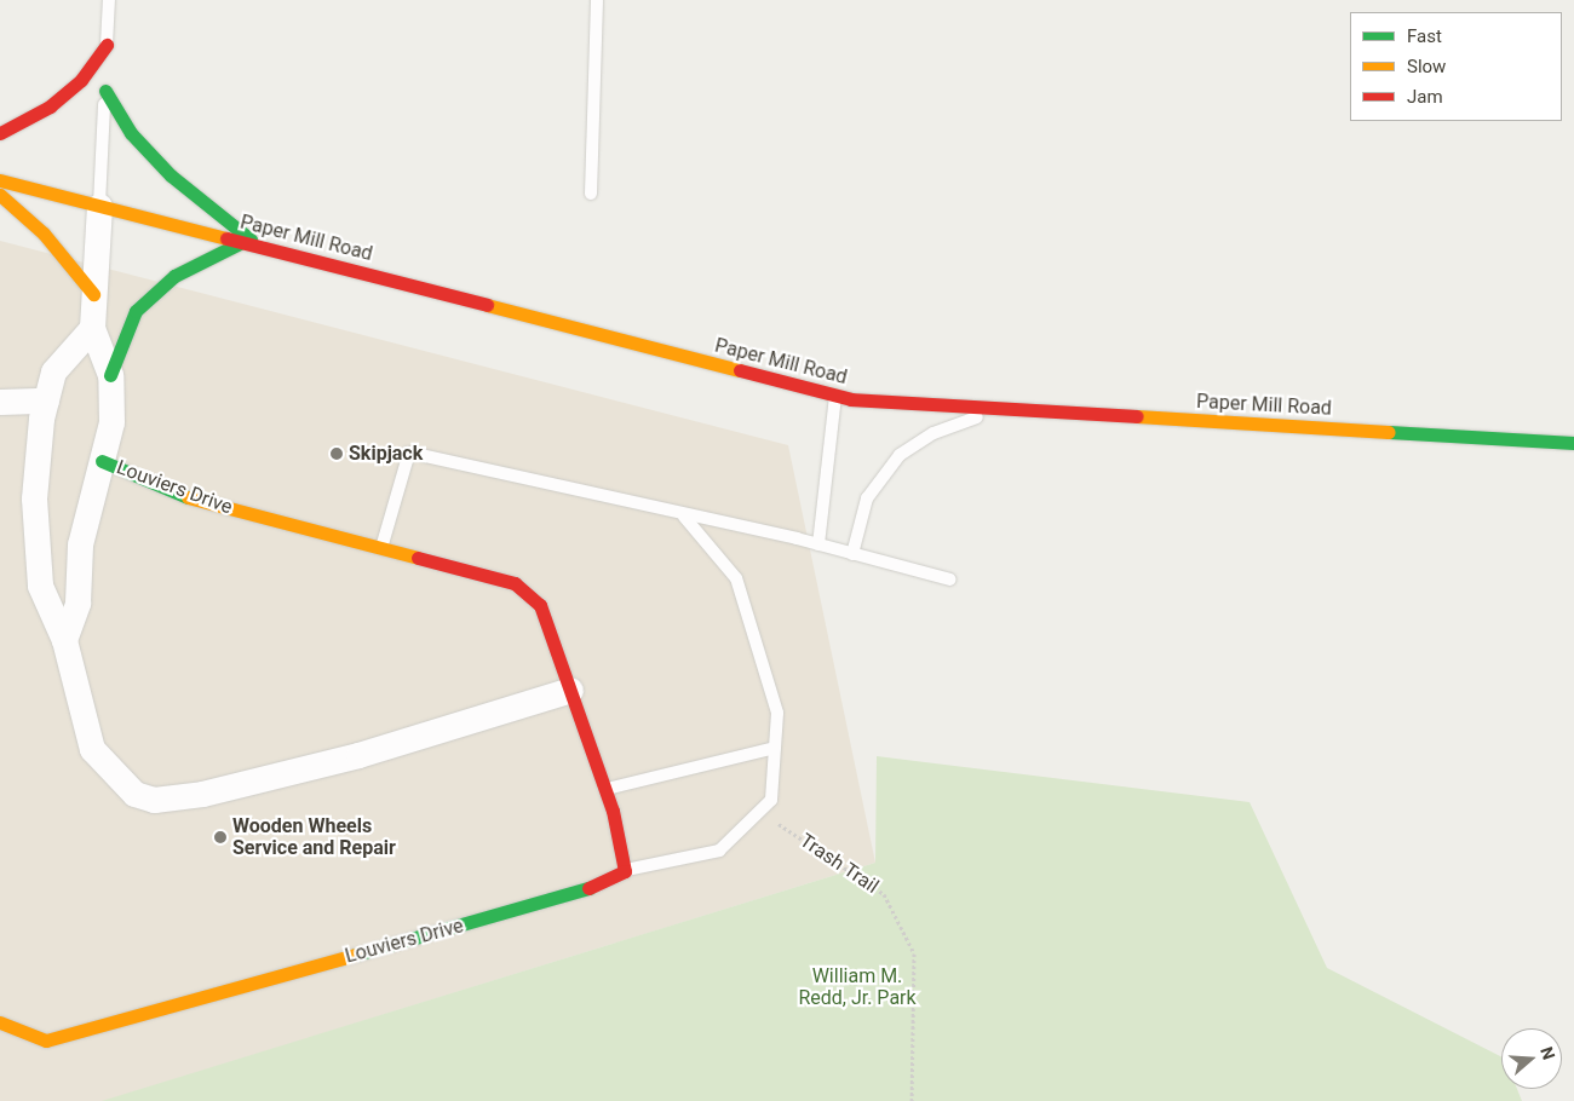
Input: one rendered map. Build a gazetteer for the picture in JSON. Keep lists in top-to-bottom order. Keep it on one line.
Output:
{"streets":{"main road":["Paper Mill Road","Louviers Drive"],"path":["Trash Trail"]},"crossings":[["Paper Mill Road","Louviers Drive"]],"parks":["William M. Redd, Jr. Park"],"places":["Skipjack","Wooden Wheels Service and Repair"],"legend":["Fast","Slow","Jam"],"north":"right"}
